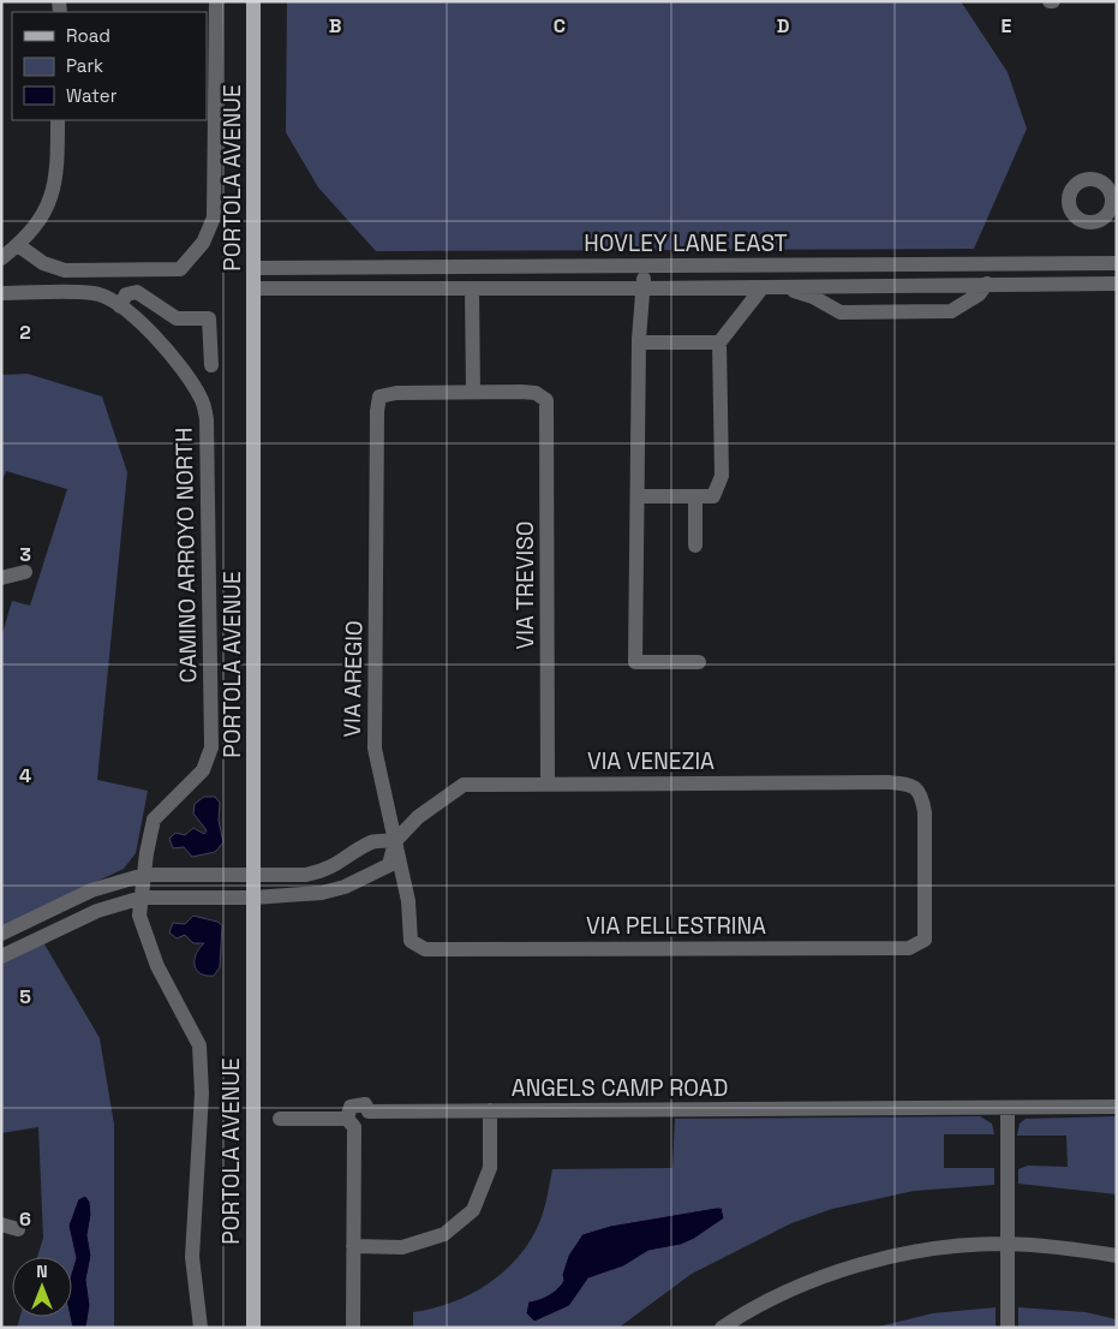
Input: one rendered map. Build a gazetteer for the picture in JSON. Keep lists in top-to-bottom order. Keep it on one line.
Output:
{"streets":{"main road":["PORTOLA AVENUE"],"street":["HOVLEY LANE EAST","CAMINO ARROYO NORTH","VIA TREVISO","VIA AREGIO","VIA VENEZIA","VIA PELLESTRINA","ANGELS CAMP ROAD"]},"crossings":[["PORTOLA AVENUE","HOVLEY LANE EAST"],["PORTOLA AVENUE","VIA VENEZIA"],["VIA TREVISO","VIA AREGIO"],["VIA TREVISO","VIA VENEZIA"],["VIA AREGIO","VIA VENEZIA"],["VIA AREGIO","VIA PELLESTRINA"],["VIA VENEZIA","VIA PELLESTRINA"]],"legend":["Road","Park","Water"],"north":"top","grid":{"columns":["B","C","D","E"],"rows":["2","3","4","5","6"]}}
